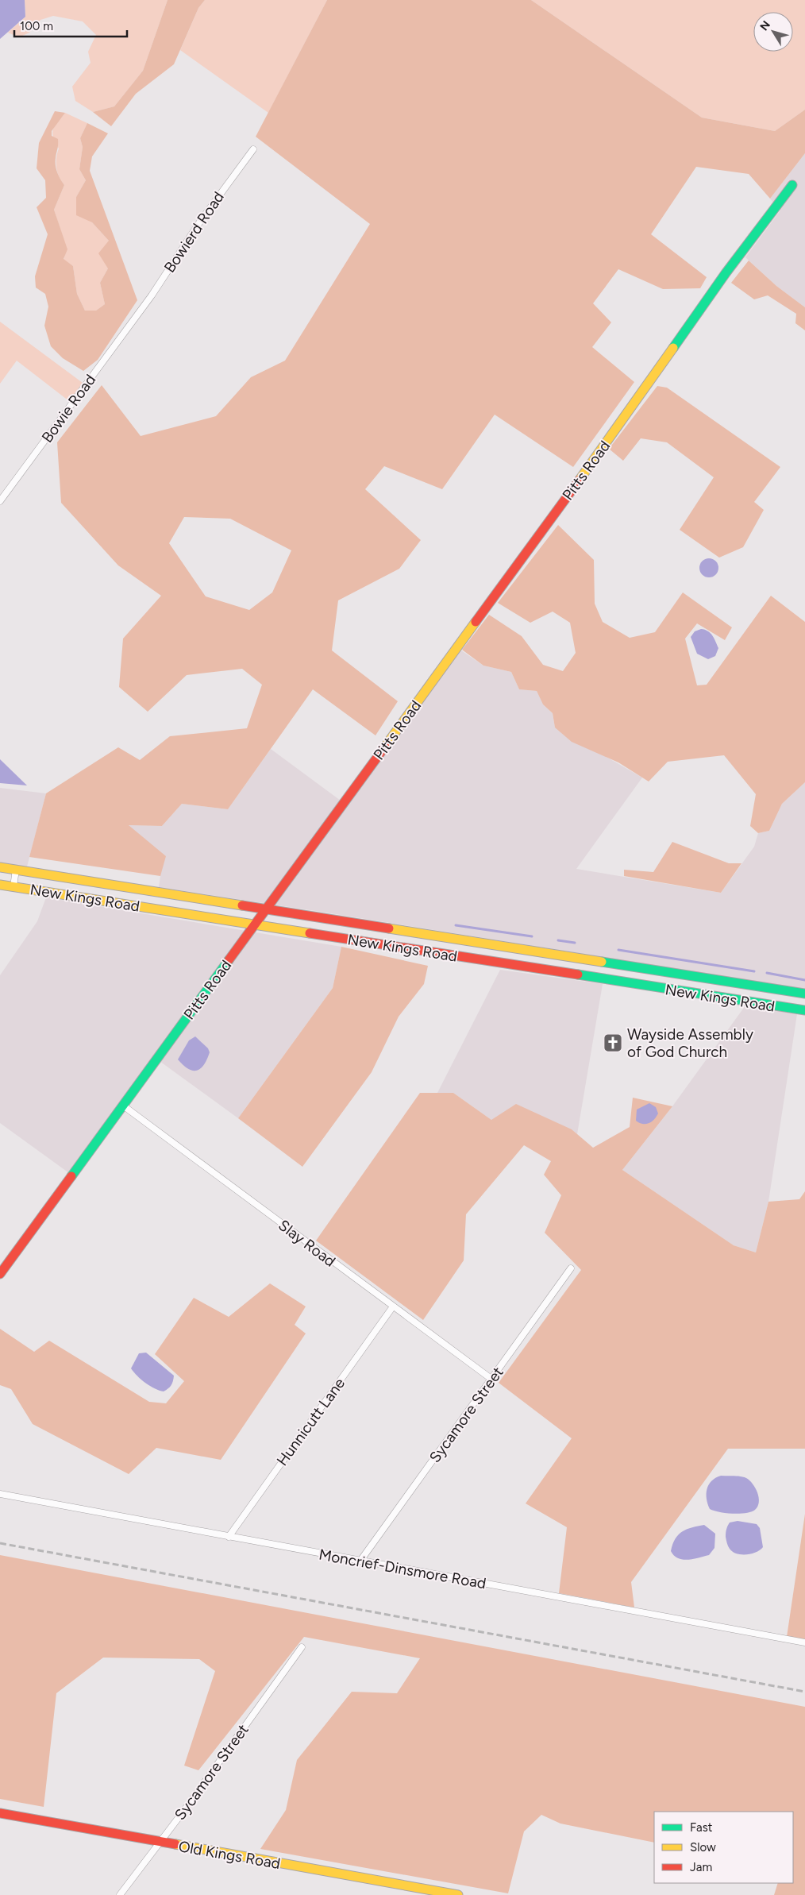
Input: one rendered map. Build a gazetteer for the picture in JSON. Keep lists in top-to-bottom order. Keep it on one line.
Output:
{"streets":{"main road":["Pitts Road","New Kings Road","Old Kings Road"],"street":["Bowierd Road","Bowie Road","Slay Road","Sycamore Street","Hunnicutt Lane","Moncrief-Dinsmore Road"]},"crossings":[["Bowierd Road","Bowie Road"],["Pitts Road","New Kings Road"],["Pitts Road","Slay Road"],["Slay Road","Sycamore Street"],["Slay Road","Hunnicutt Lane"],["Sycamore Street","Moncrief-Dinsmore Road"],["Sycamore Street","Old Kings Road"],["Hunnicutt Lane","Moncrief-Dinsmore Road"]],"places":{"church":["Wayside Assembly of God Church"]},"legend":["Fast","Slow","Jam"],"scale_bar":"100 m","north":"top left"}
